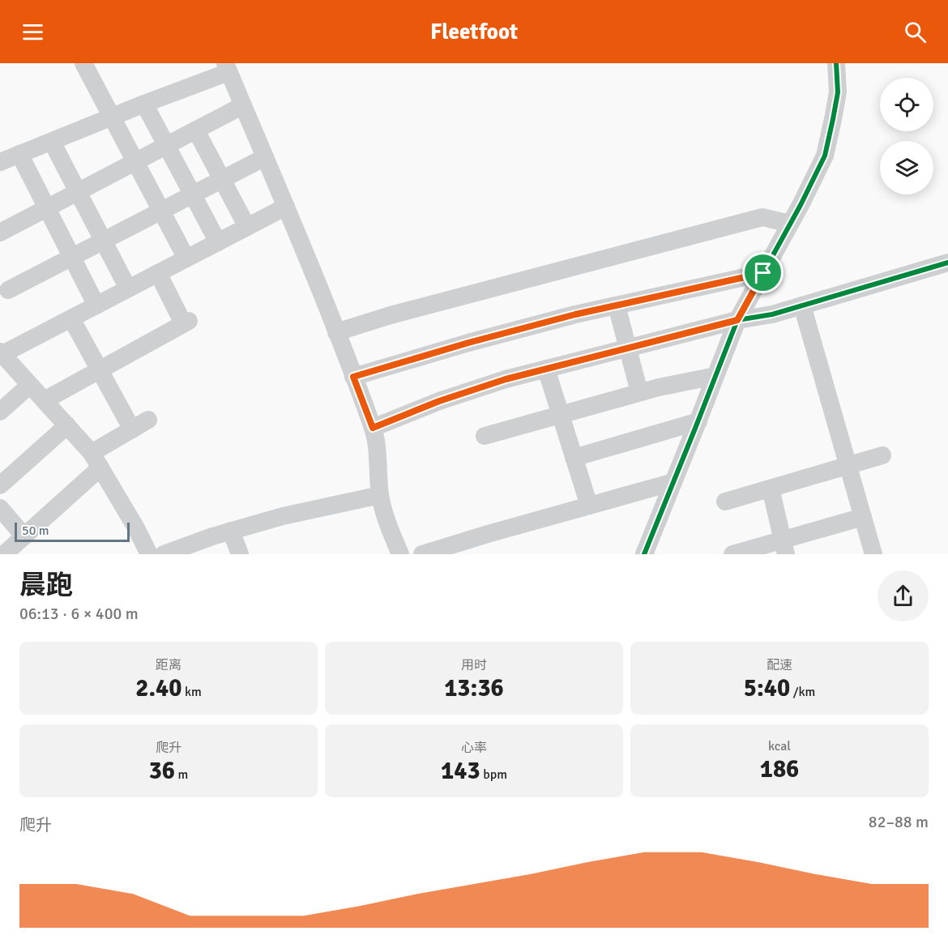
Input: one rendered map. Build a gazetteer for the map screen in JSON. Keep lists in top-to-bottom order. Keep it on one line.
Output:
{"scale_bar":"50 m","page":{"header":"Fleetfoot","scale":"50 m","heading":["晨跑","06:13 · 6 × 400 m"],"stats":[["距离","2.40 km"],["用时","13:36"],["配速","5:40 /km"],["爬升","36 m"],["心率","143 bpm"],["kcal","186"]],"chart":["爬升","82–88 m"]}}
